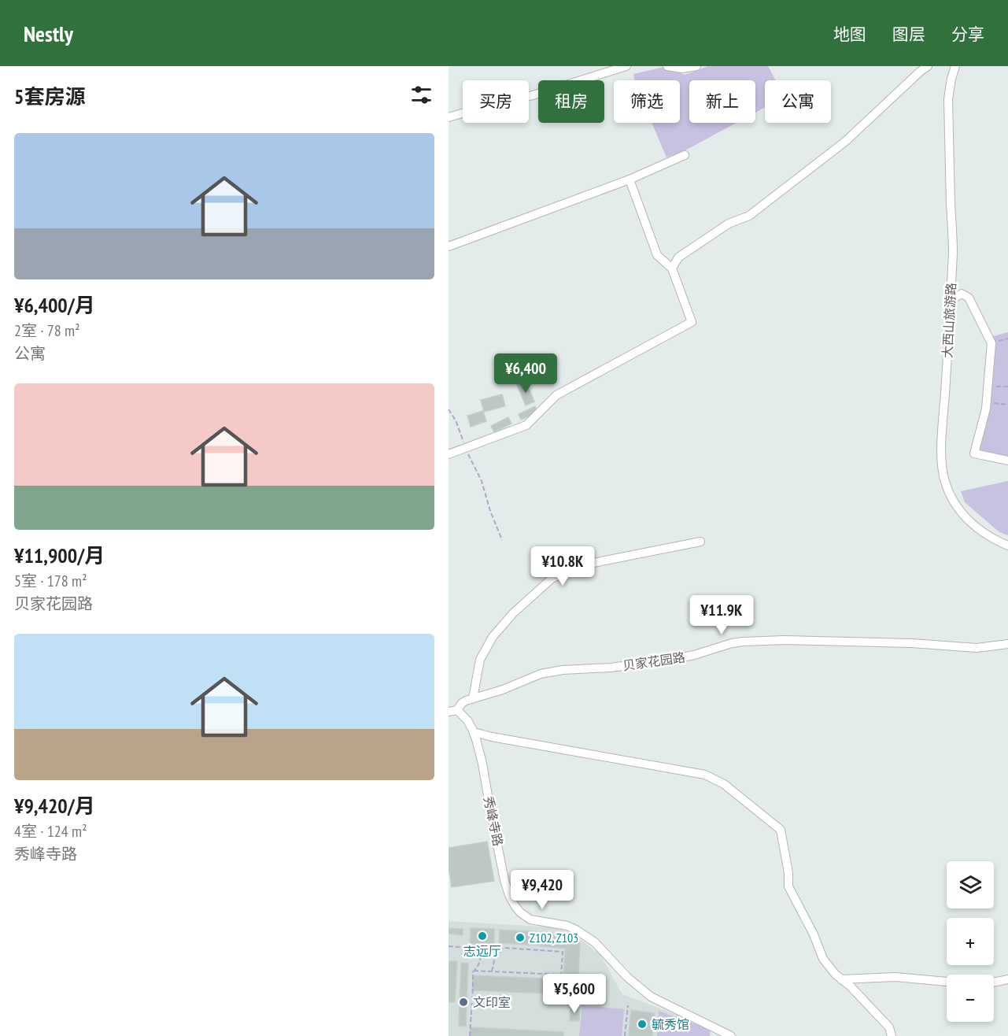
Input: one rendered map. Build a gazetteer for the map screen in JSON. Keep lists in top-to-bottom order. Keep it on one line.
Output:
{"streets":{"street":["大西山旅游路","贝家花园路","秀峰寺路"]},"crossings":[["贝家花园路","秀峰寺路"]],"places":["志远厅","Z102, Z103","文印室","毓秀馆"],"page":{"header":"Nestly","nav":["地图","图层","分享"],"heading":"5套房源","chip":["买房","租房","筛选","新上","公寓"],"list":[{"name":"¥6,400/月","note":"2室 · 78 m² · 公寓"},{"name":"¥11,900/月","note":"5室 · 178 m² · 贝家花园路"},{"name":"¥9,420/月","note":"4室 · 124 m² · 秀峰寺路"}],"price":["¥6,400","¥10.8K","¥11.9K","¥9,420","¥5,600"],"map_buttons":["+","−"]}}
